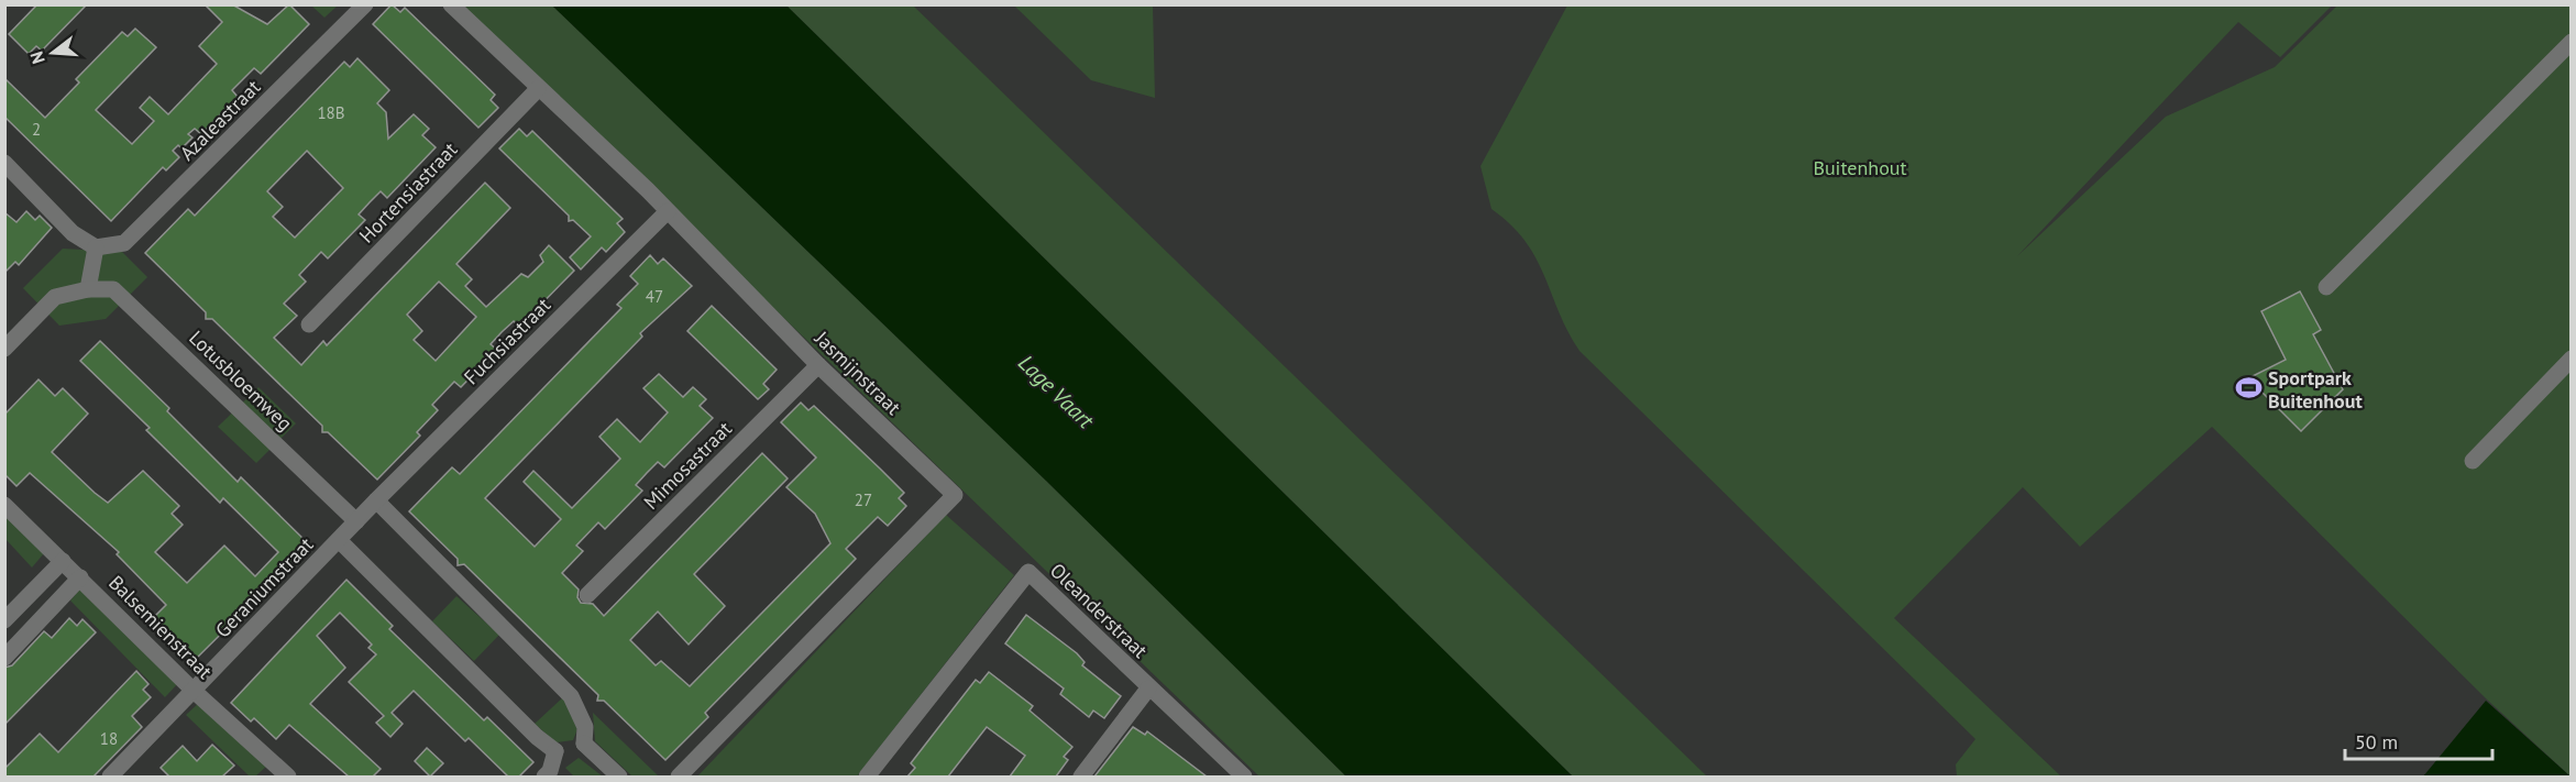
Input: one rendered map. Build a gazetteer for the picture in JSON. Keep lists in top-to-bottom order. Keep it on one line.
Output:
{"streets":{"street":["Azaleastraat","Hortensiastraat","Fuchsiastraat","Jasmijnstraat","Lotusbloemweg","Mimosastraat","Geraniumstraat","Oleanderstraat","Balsemienstraat"]},"crossings":[["Hortensiastraat","Jasmijnstraat"],["Fuchsiastraat","Jasmijnstraat"],["Jasmijnstraat","Mimosastraat"],["Geraniumstraat","Balsemienstraat"]],"water":["Lage Vaart"],"parks":["Buitenhout"],"places":{"sports":["Sportpark Buitenhout"]},"house_numbers":["18B","2","47","27","18"],"scale_bar":"50 m","north":"left"}
